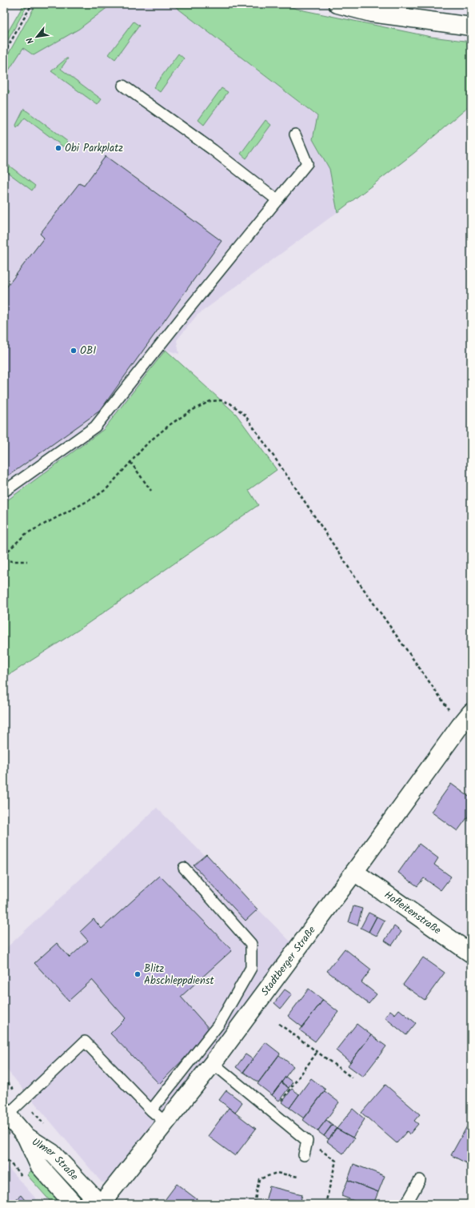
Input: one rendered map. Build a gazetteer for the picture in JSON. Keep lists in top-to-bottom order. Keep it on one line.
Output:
{"streets":{"street":["Hofleitenstraße","Stadtberger Straße","Ulmer Straße"]},"crossings":[["Hofleitenstraße","Stadtberger Straße"],["Stadtberger Straße","Ulmer Straße"]],"places":["Obi Parkplatz","OBI","Blitz Abschleppdienst"],"north":"bottom left"}
